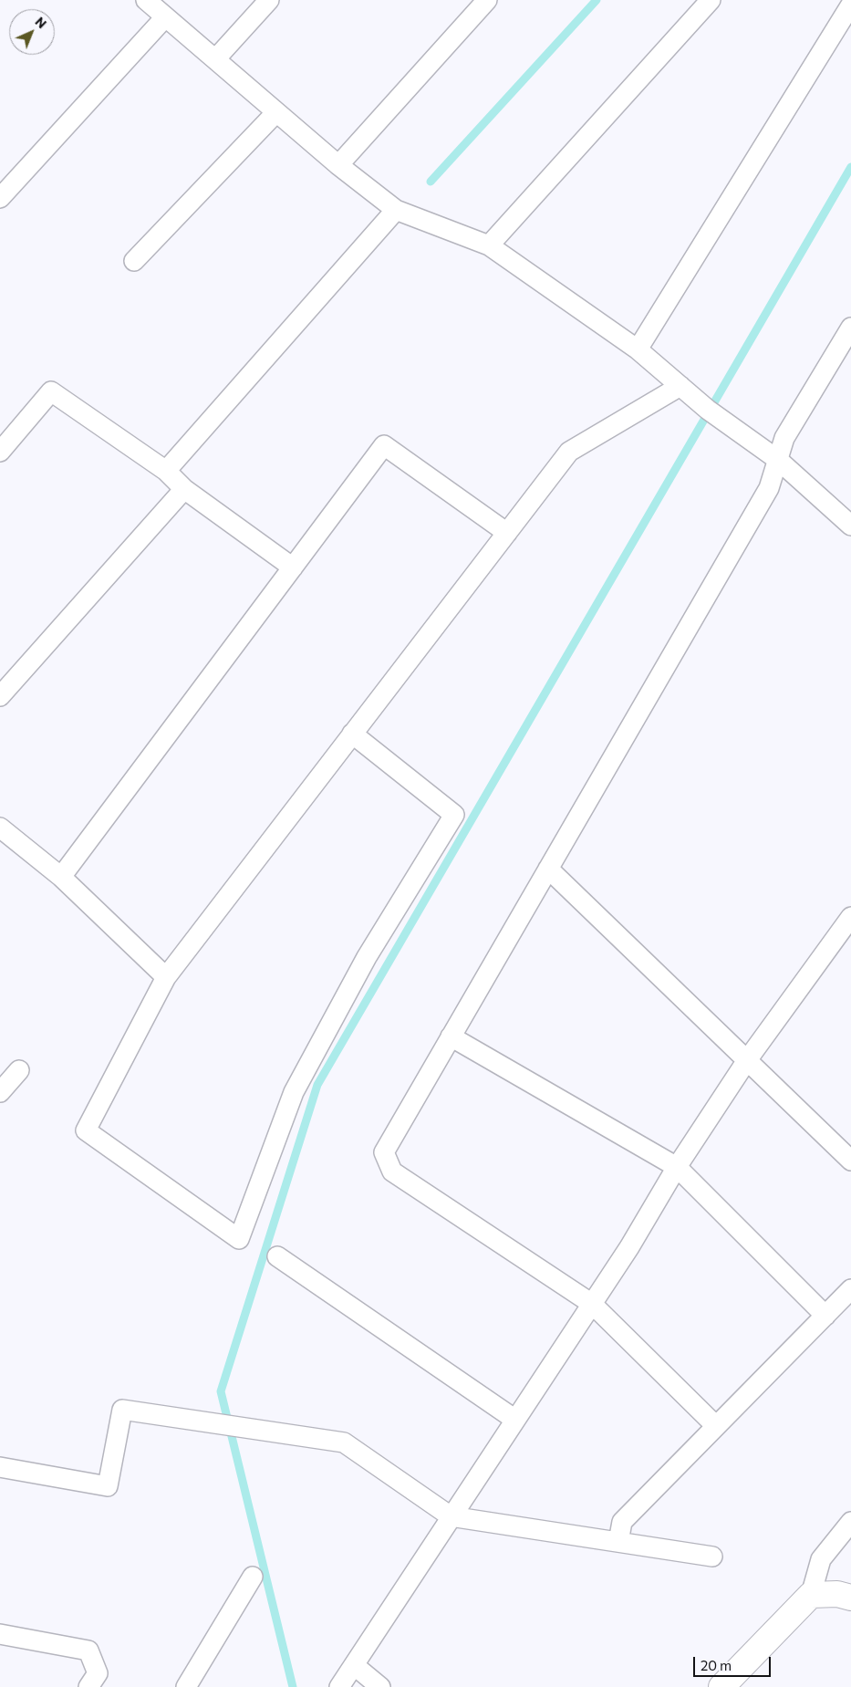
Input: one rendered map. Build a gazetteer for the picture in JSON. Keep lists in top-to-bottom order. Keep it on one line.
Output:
{"scale_bar":"20 m","north":"top right"}
